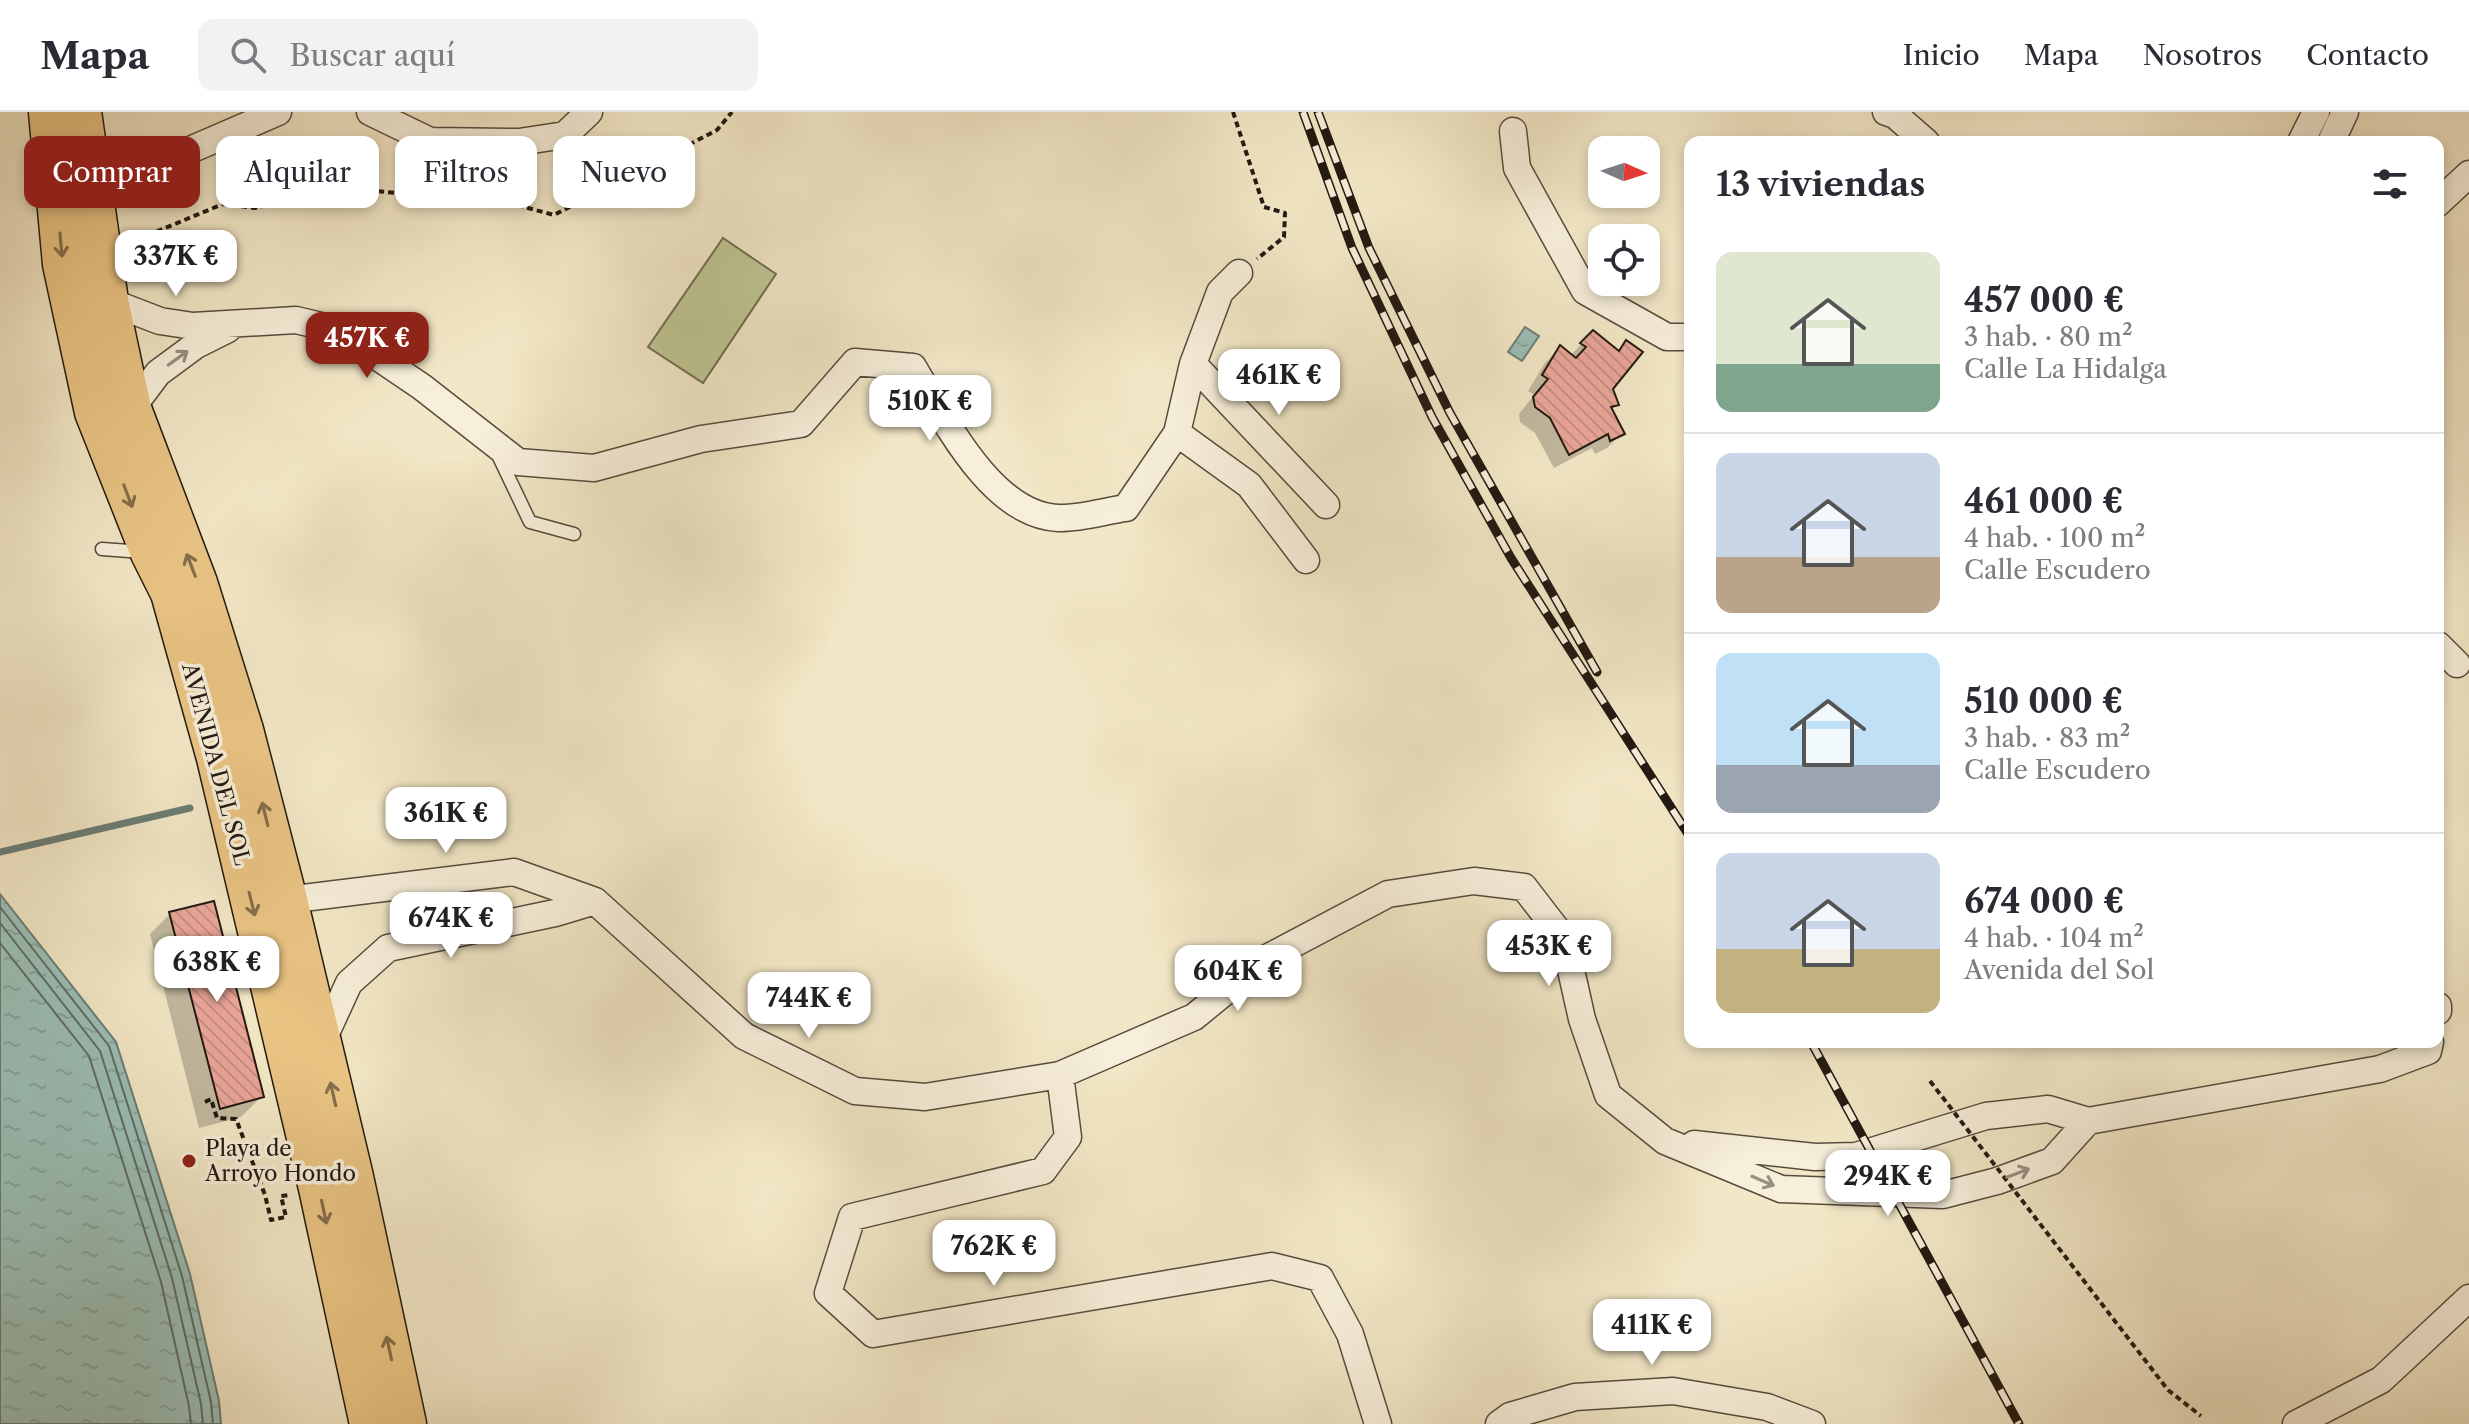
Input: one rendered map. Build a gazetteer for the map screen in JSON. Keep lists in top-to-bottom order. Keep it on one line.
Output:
{"streets":{"main road":["AVENIDA DEL SOL"]},"places":["Playa de Arroyo Hondo"],"north":"right","page":{"header":"Mapa","search":"Buscar aquí","nav":["Inicio","Mapa","Nosotros","Contacto"],"chip":["Comprar","Alquilar","Filtros","Nuevo"],"heading":"13 viviendas","price":["337K €","457K €","461K €","510K €","361K €","674K €","453K €","638K €","604K €","744K €","294K €","762K €","411K €"],"list":[{"name":"457 000 €","note":"3 hab. · 80 m² · Calle La Hidalga"},{"name":"461 000 €","note":"4 hab. · 100 m² · Calle Escudero"},{"name":"510 000 €","note":"3 hab. · 83 m² · Calle Escudero"},{"name":"674 000 €","note":"4 hab. · 104 m² · Avenida del Sol"}]}}
